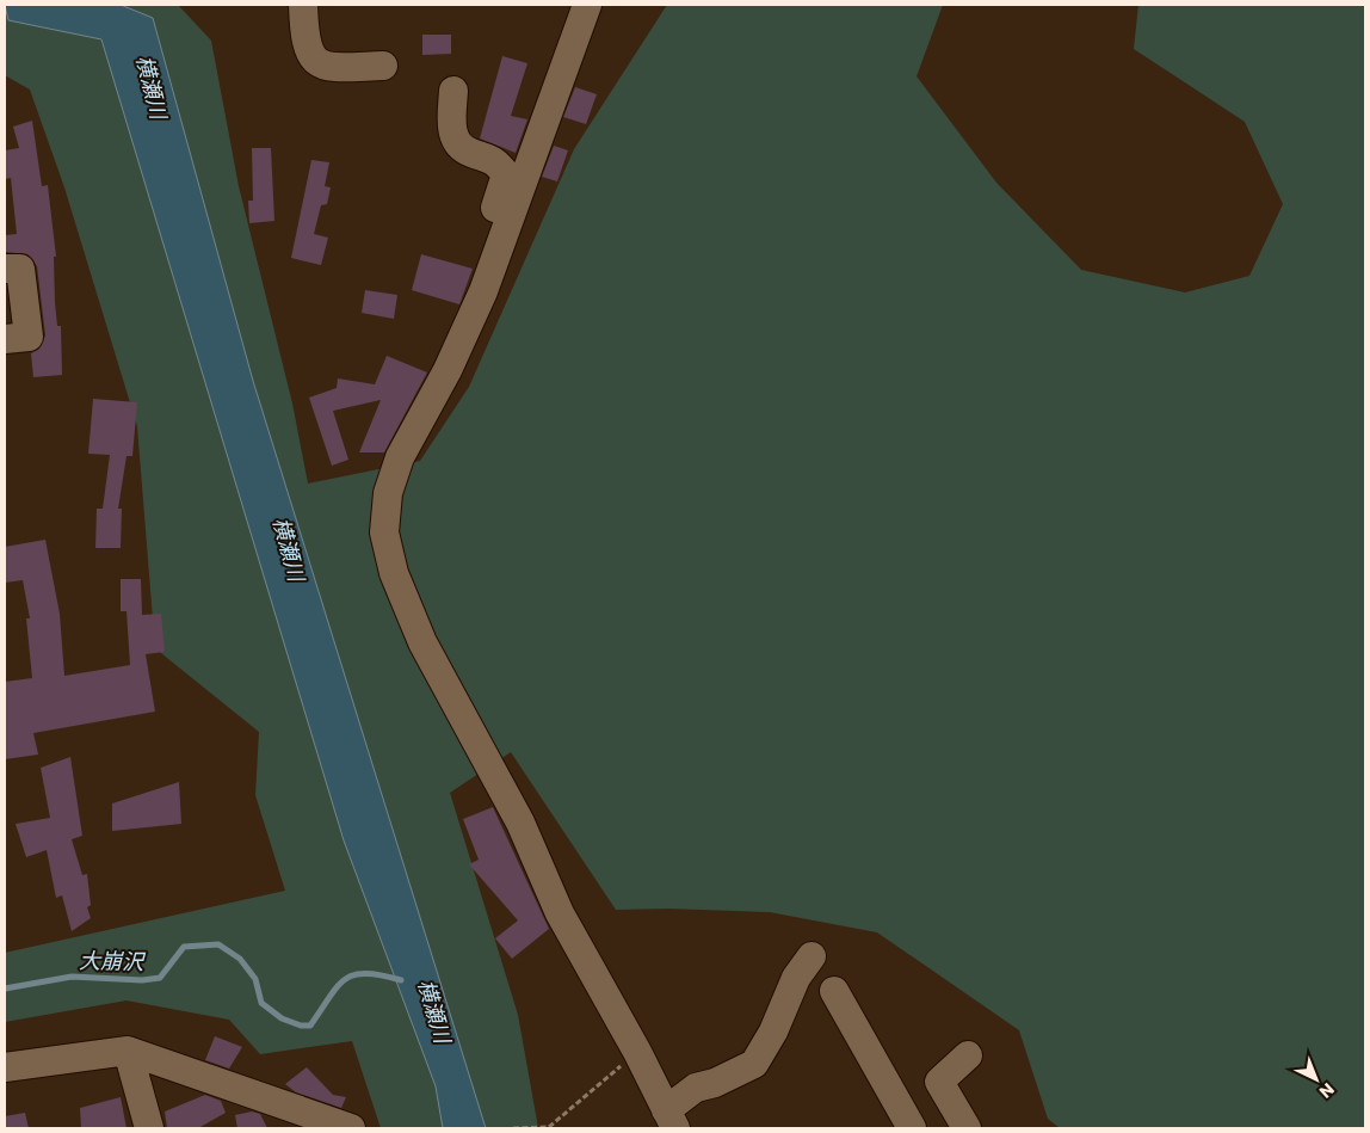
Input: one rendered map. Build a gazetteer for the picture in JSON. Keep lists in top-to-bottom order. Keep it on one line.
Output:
{"water":["横瀬川","大崩沢"],"north":"bottom right"}
